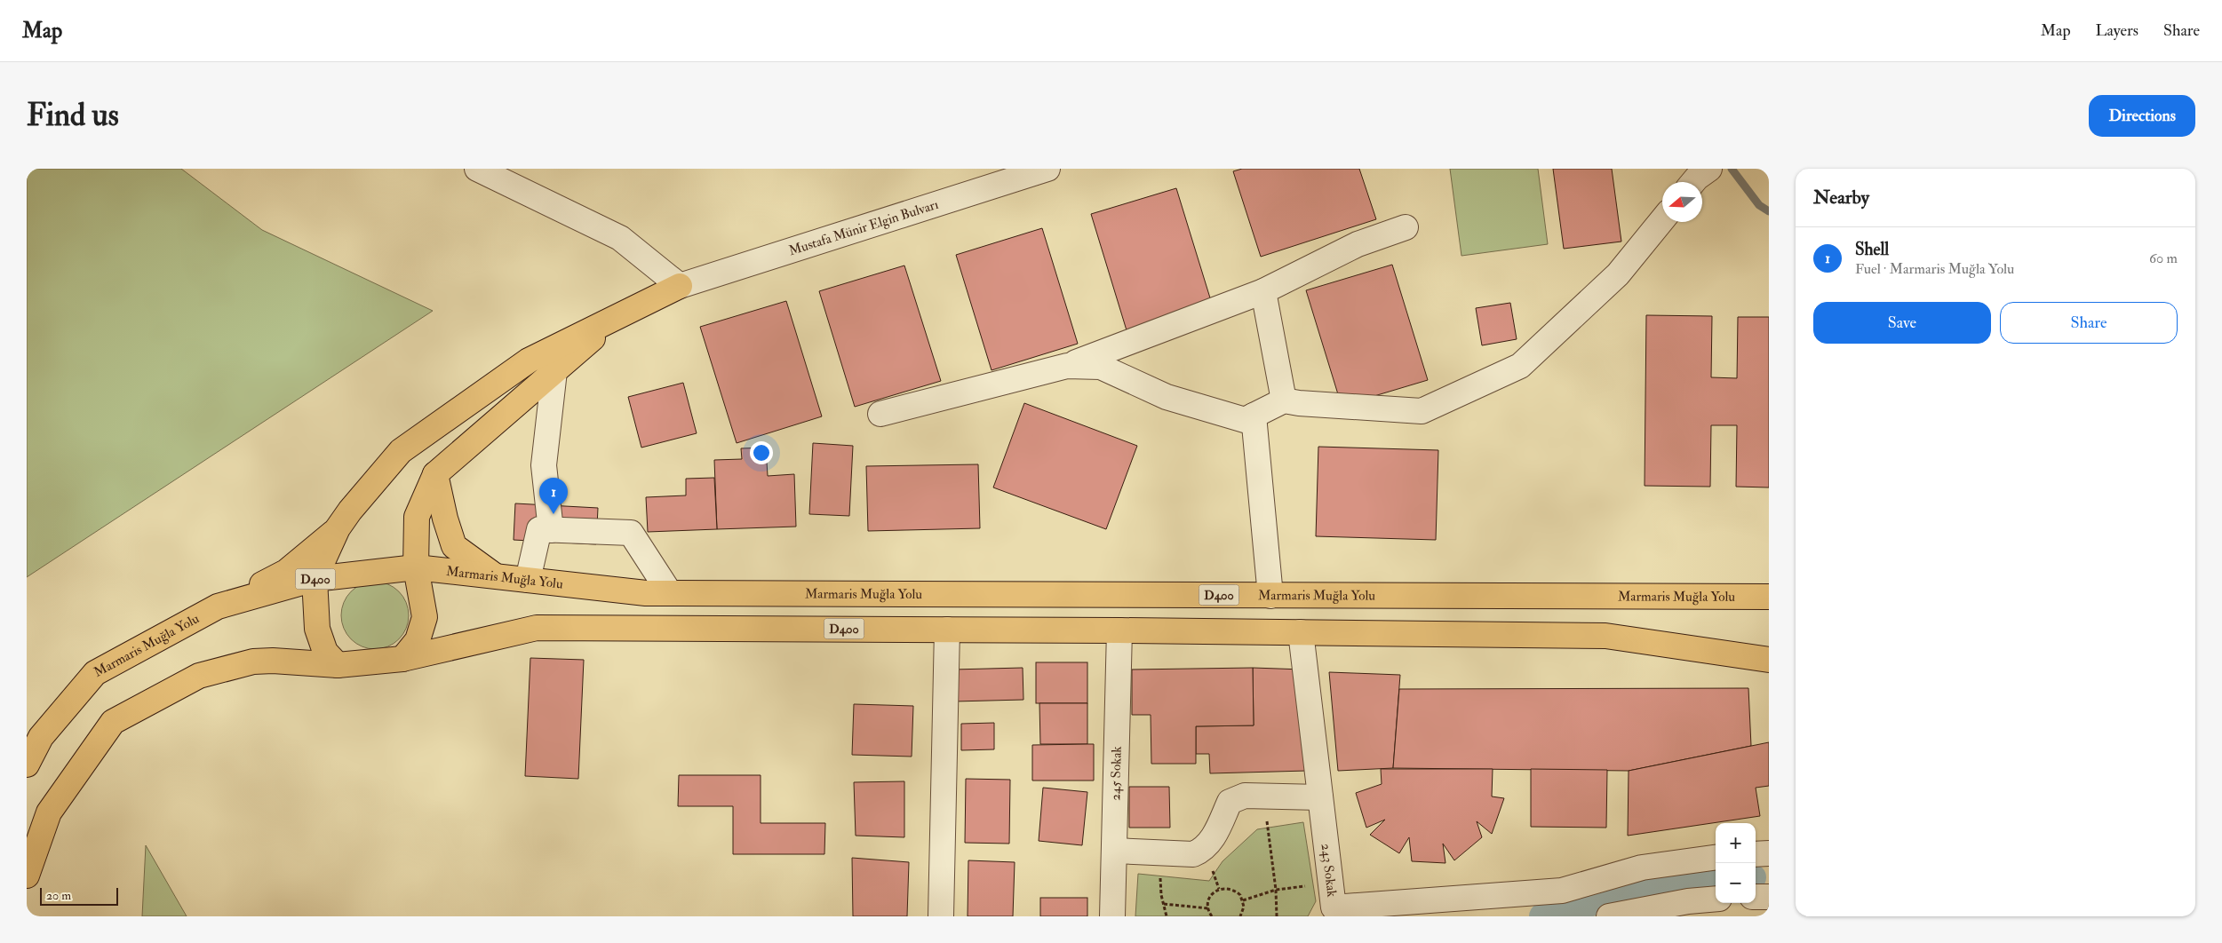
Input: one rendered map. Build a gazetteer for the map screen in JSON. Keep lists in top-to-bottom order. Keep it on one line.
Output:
{"streets":{"highway":["Marmaris Muğla Yolu","D400"],"street":["Mustafa Münir Elgin Bulvarı","245 Sokak","243 Sokak"]},"crossings":[["Marmaris Muğla Yolu","D400"],["D400","245 Sokak"],["D400","243 Sokak"]],"scale_bar":"20 m","north":"left","page":{"header":"Map","nav":["Map","Layers","Share"],"buttons":["Directions",["Save","Share"]],"title":"Find us","heading":"Nearby","list":[{"mark":"1","name":"Shell","note":"Fuel · Marmaris Muğla Yolu","value":"60 m"}],"pins":"1","map_buttons":["+","−"],"scale":"20 m"}}
